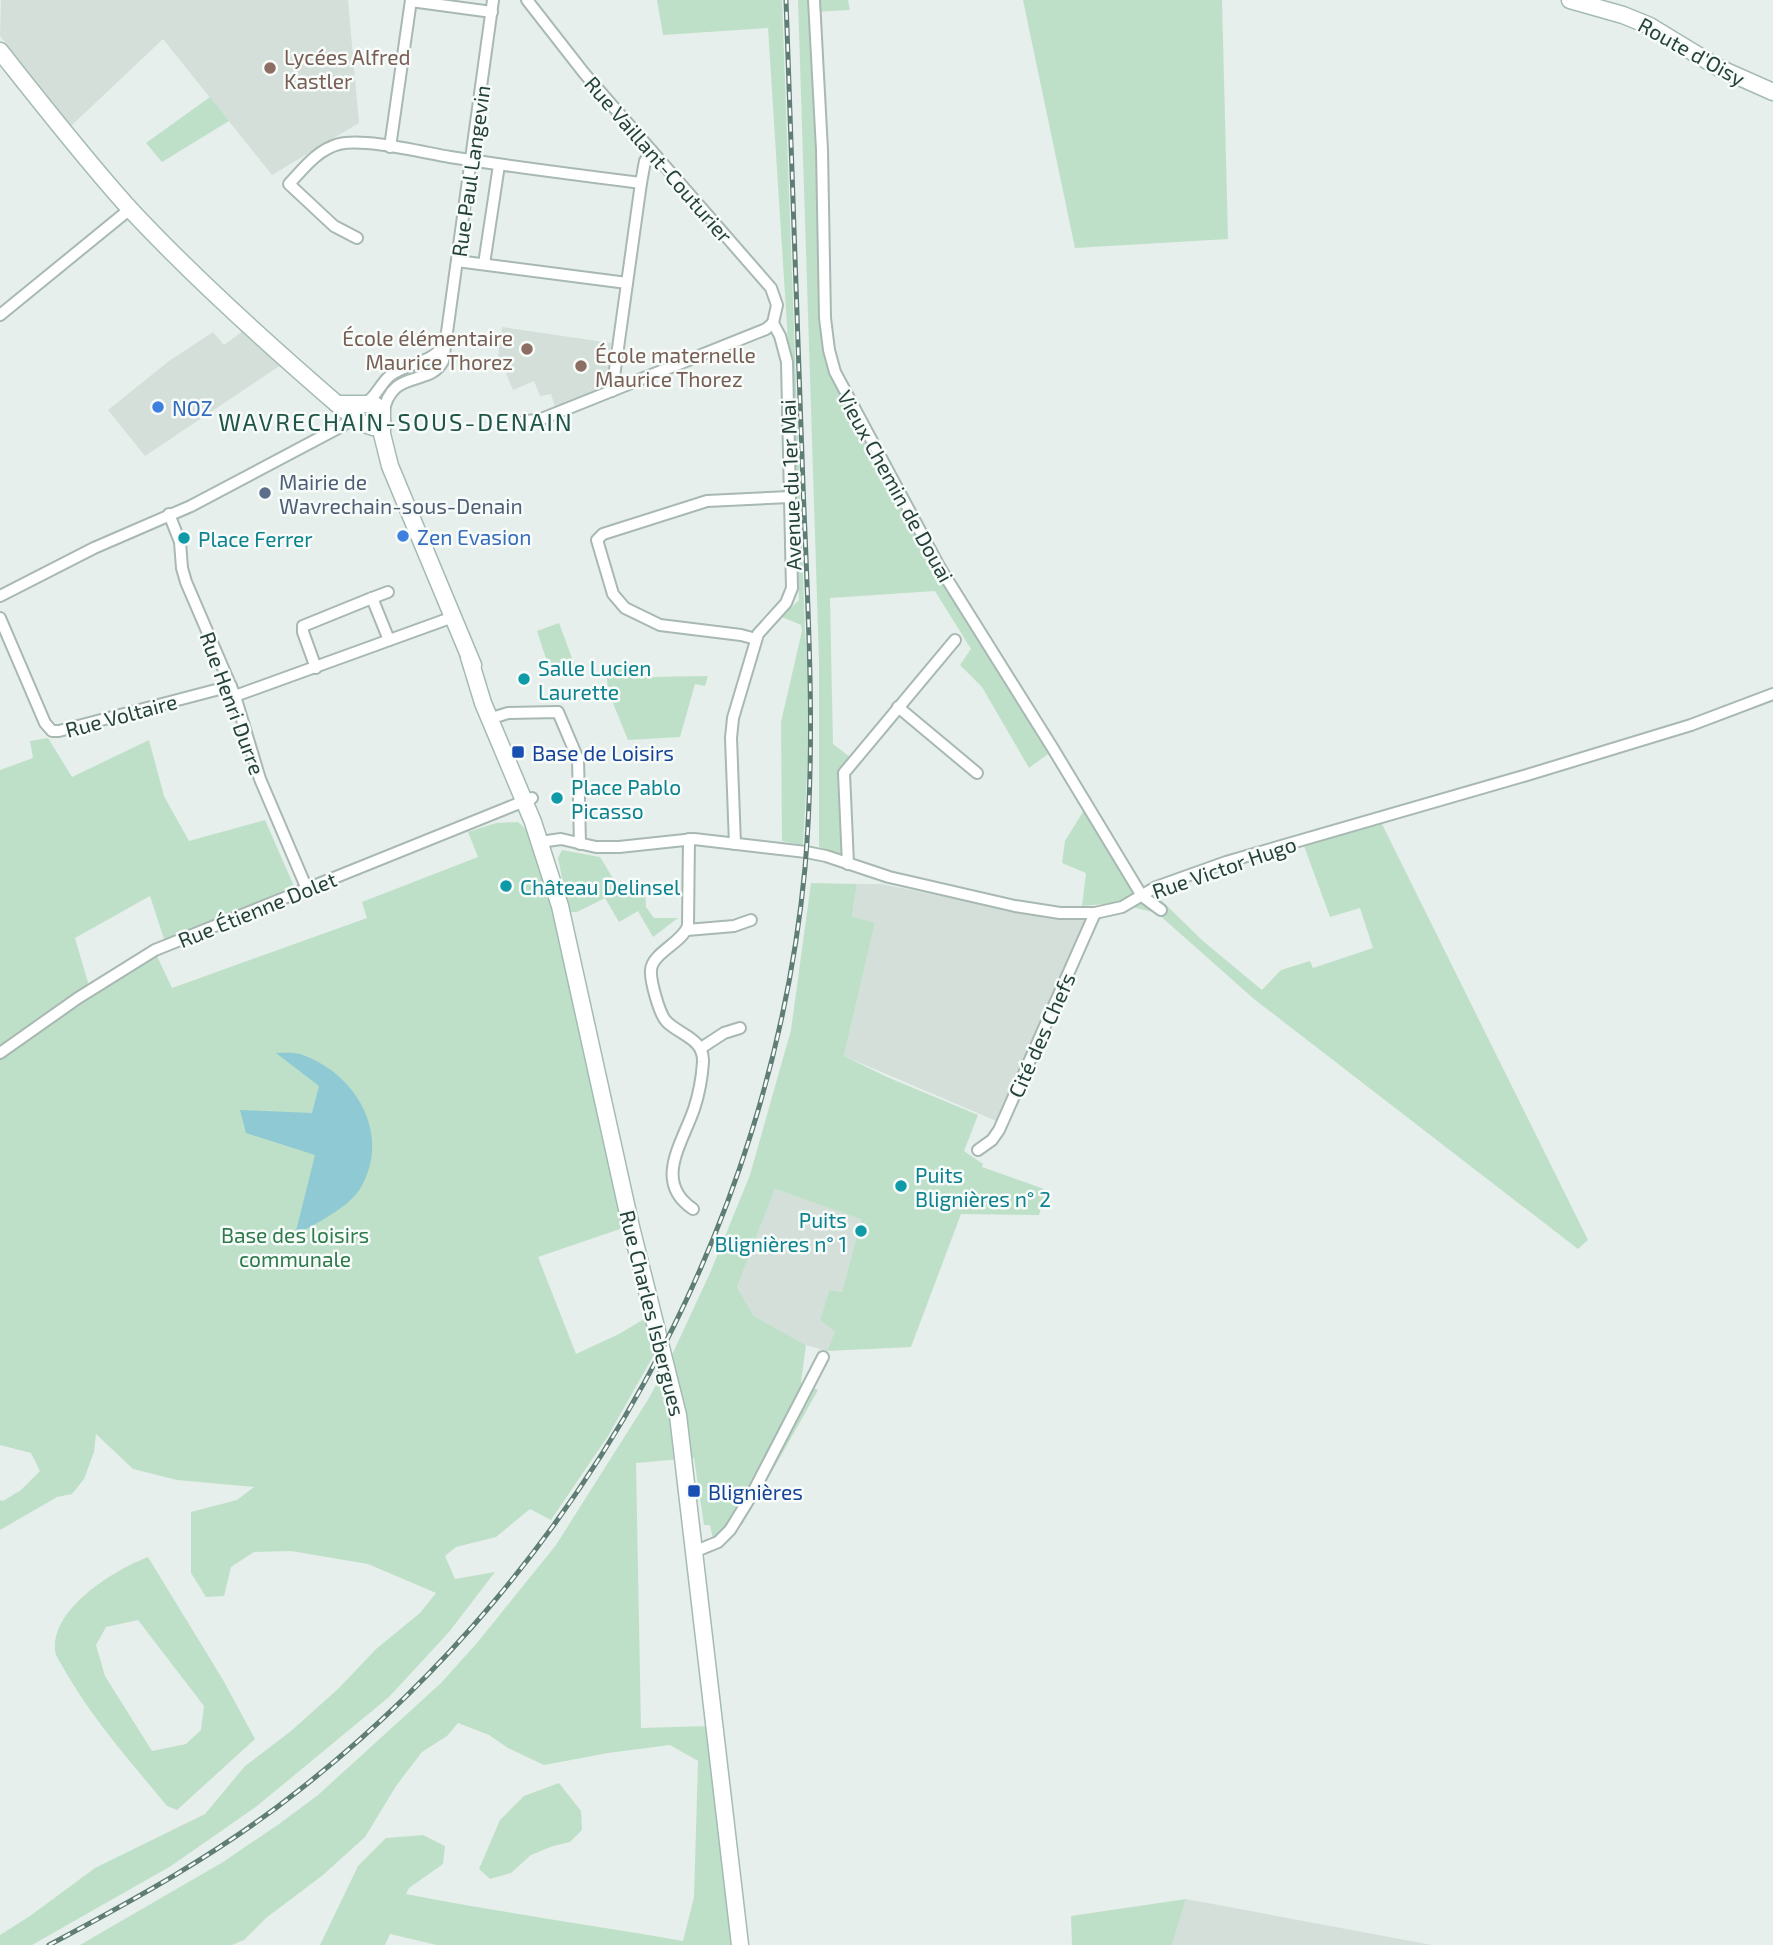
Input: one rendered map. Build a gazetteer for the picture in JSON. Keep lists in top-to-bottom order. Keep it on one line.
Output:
{"streets":{"main road":["Route d'Oisy","Rue Charles Isbergues"],"street":["Rue Vaillant-Couturier","Rue Paul Langevin","Avenue du 1er Mai","Vieux Chemin de Douai","Rue Henri Durre","Rue Voltaire","Rue Victor Hugo","Rue Étienne Dolet","Cité des Chefs"]},"crossings":[["Rue Vaillant-Couturier","Avenue du 1er Mai"],["Rue Paul Langevin","Rue Charles Isbergues"],["Avenue du 1er Mai","Rue Victor Hugo"],["Vieux Chemin de Douai","Rue Victor Hugo"],["Rue Henri Durre","Rue Voltaire"],["Rue Henri Durre","Rue Étienne Dolet"],["Rue Victor Hugo","Cité des Chefs"],["Rue Victor Hugo","Rue Charles Isbergues"],["Rue Étienne Dolet","Rue Charles Isbergues"]],"districts":["WAVRECHAIN-SOUS-DENAIN"],"parks":["Base des loisirs communale"],"places":{"other":["Lycées Alfred Kastler","École élémentaire Maurice Thorez","École maternelle Maurice Thorez","NOZ","Mairie de Wavrechain-sous-Denain","Zen Evasion","Place Ferrer","Salle Lucien Laurette","Place Pablo Picasso","Château Delinsel","Puits Blignières n° 2","Puits Blignières n° 1"],"transit":["Base de Loisirs","Blignières"]}}
